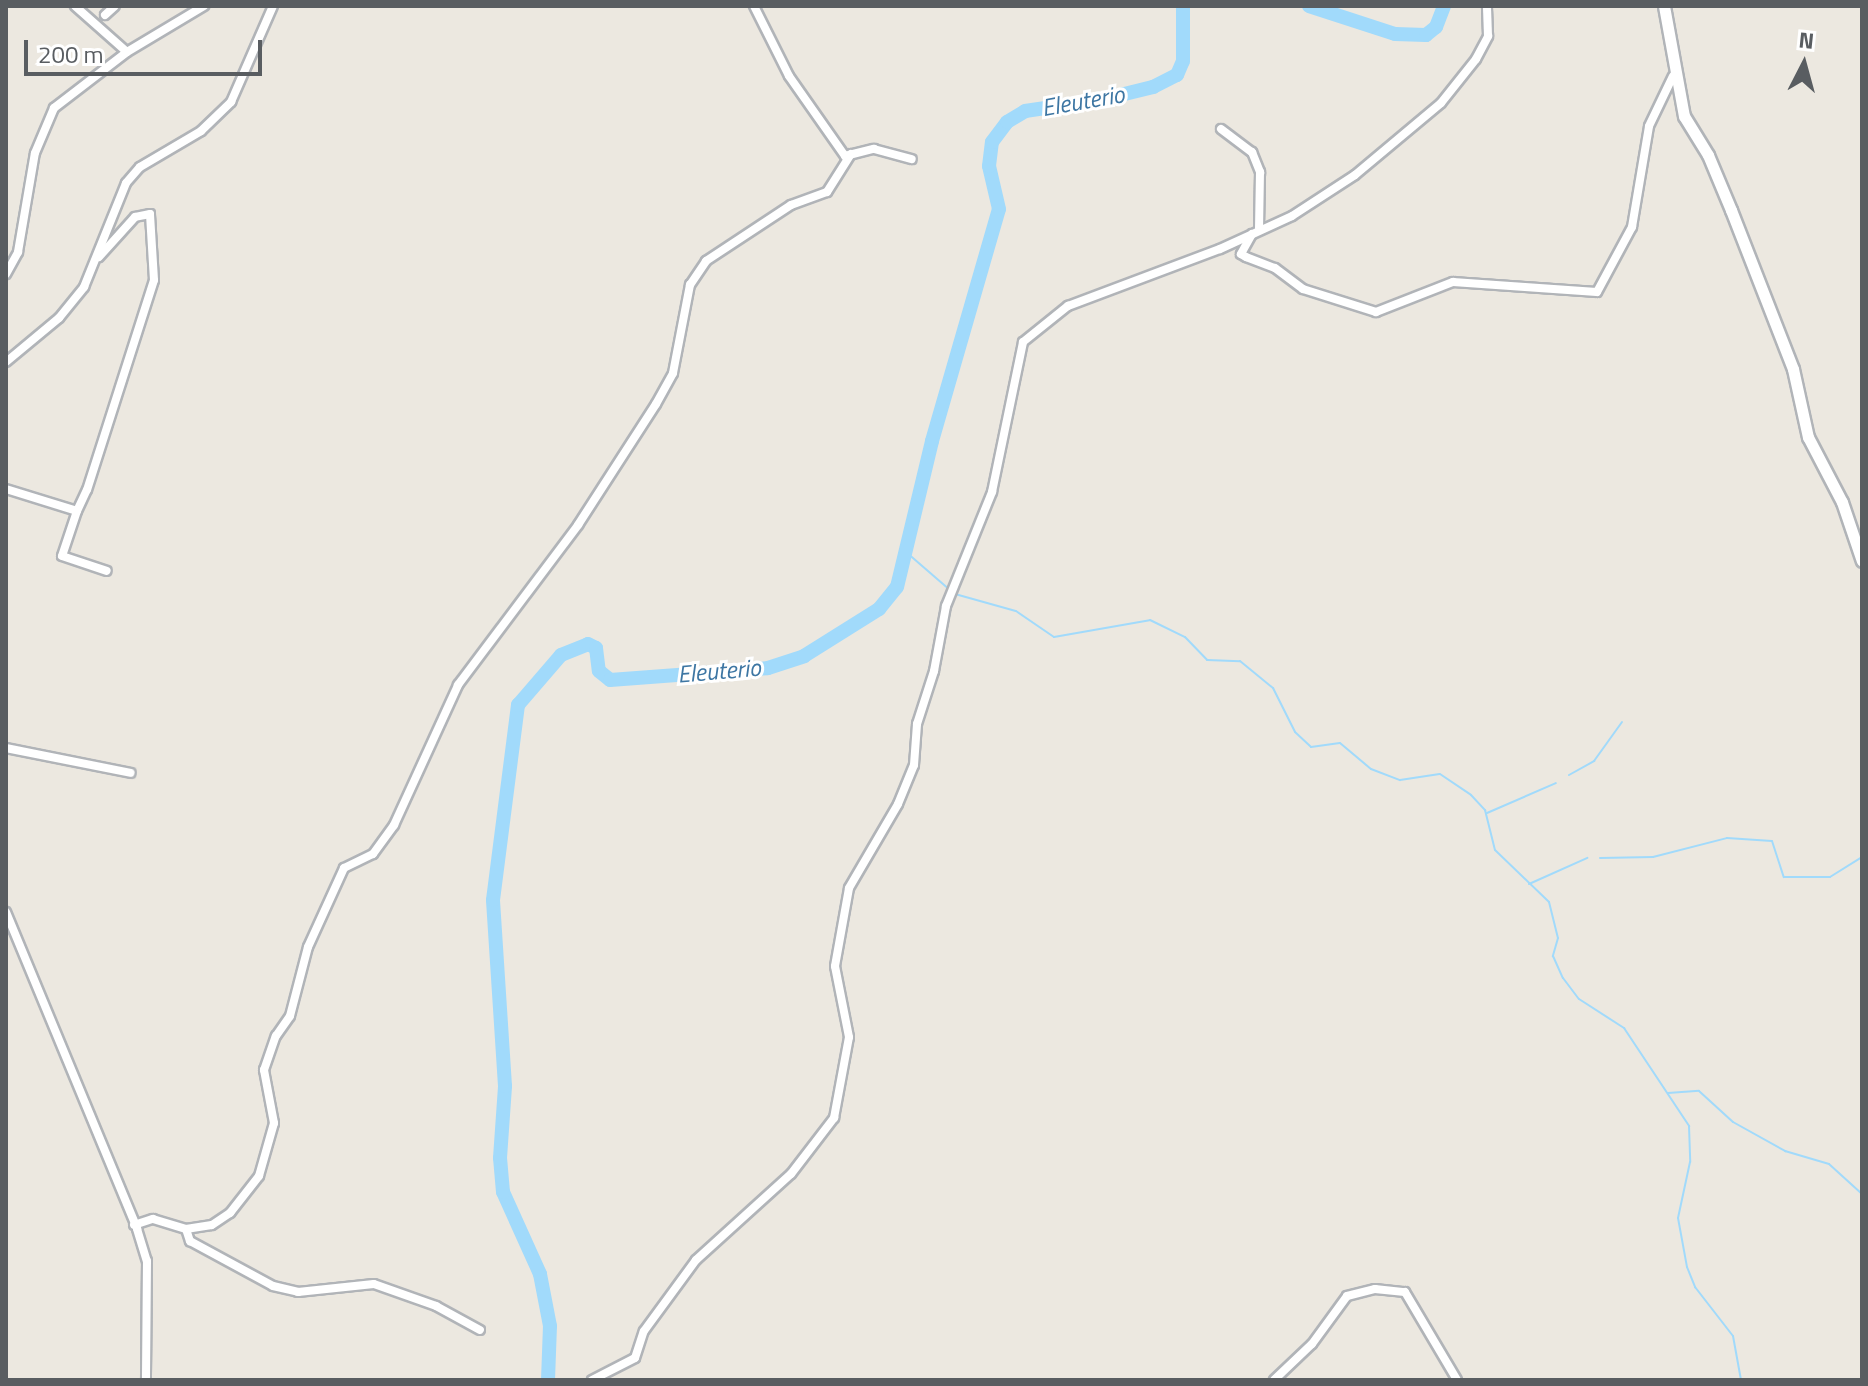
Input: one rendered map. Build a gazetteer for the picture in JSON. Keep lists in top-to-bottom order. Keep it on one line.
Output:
{"water":["Eleuterio"],"scale_bar":"200 m","north":"top"}
